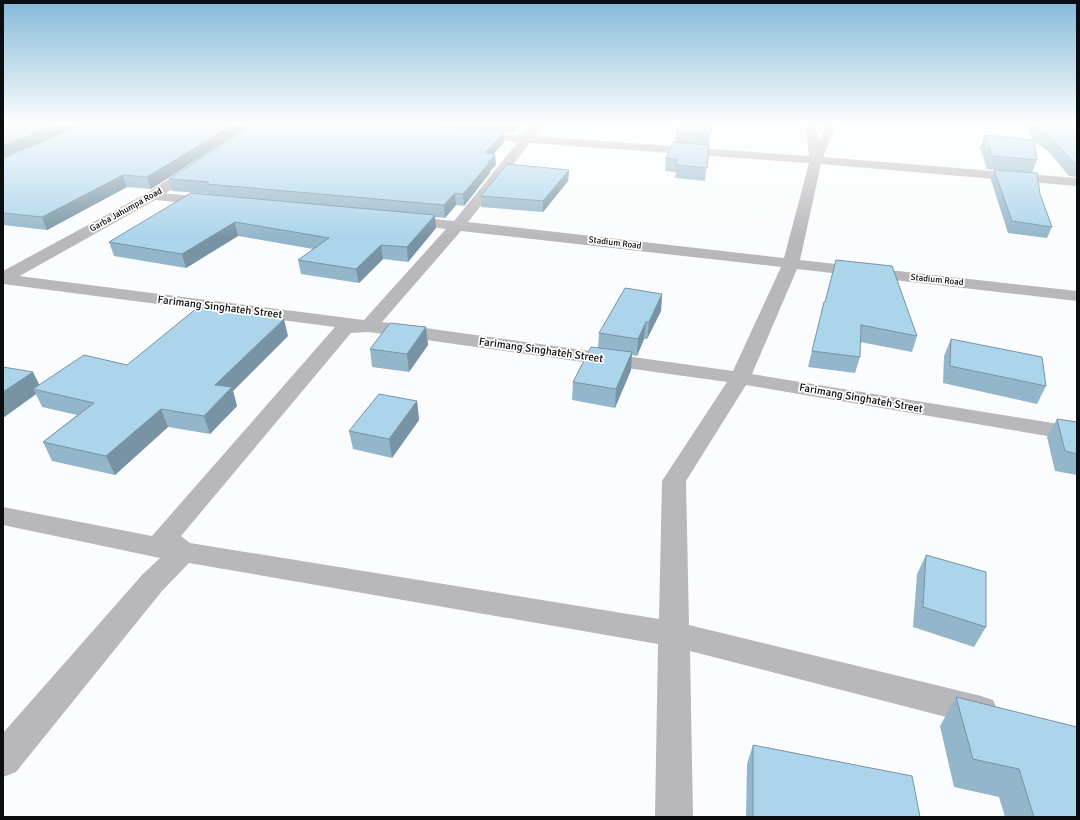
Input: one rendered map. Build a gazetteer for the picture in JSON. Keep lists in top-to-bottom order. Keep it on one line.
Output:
{"streets":{"street":["Garba Jahumpa Road","Stadium Road","Farimang Singhateh Street"]},"crossings":[["Garba Jahumpa Road","Farimang Singhateh Street"]]}
